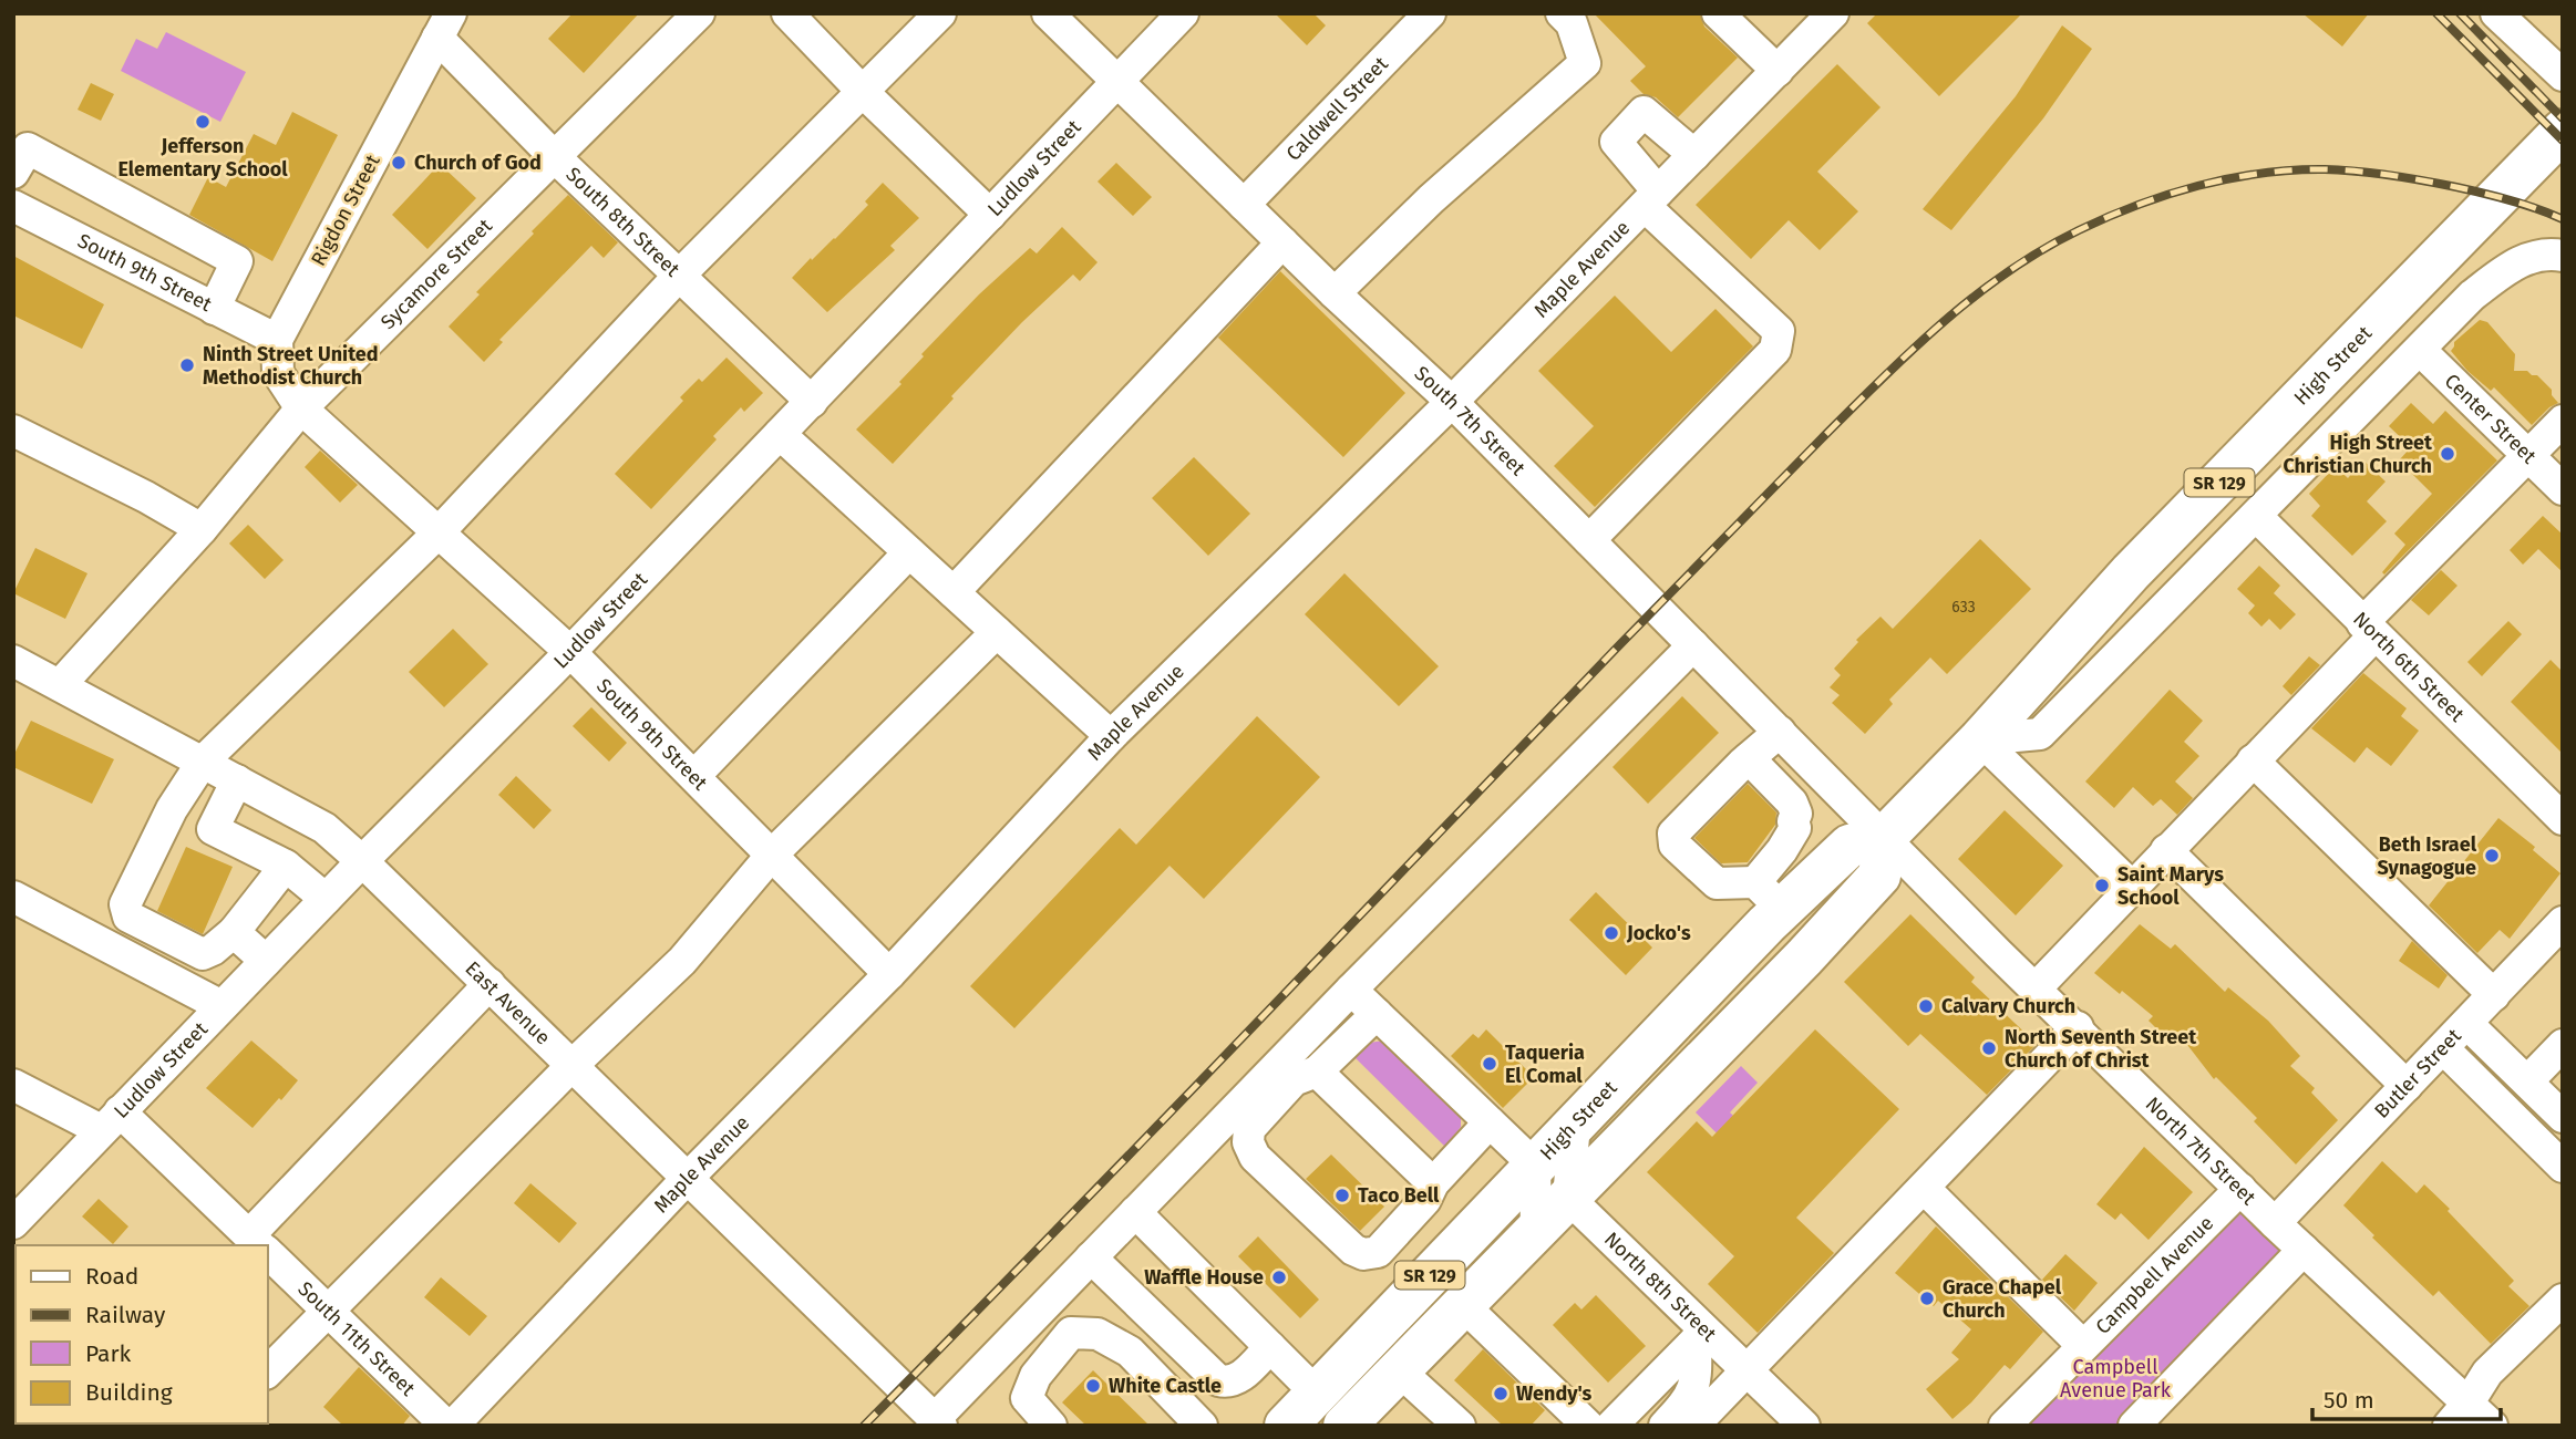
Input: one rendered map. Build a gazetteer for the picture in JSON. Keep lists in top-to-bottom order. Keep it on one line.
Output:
{"streets":{"highway":["High Street","SR 129"],"street":["Caldwell Street","Ludlow Street","Rigdon Street","South 8th Street","Maple Avenue","South 9th Street","Sycamore Street","Center Street","South 7th Street","North 6th Street","East Avenue","Butler Street","North 7th Street","Campbell Avenue","North 8th Street","South 11th Street"]},"crossings":[["Caldwell Street","South 7th Street"],["Ludlow Street","South 8th Street"],["Ludlow Street","South 9th Street"],["Ludlow Street","South 7th Street"],["Ludlow Street","East Avenue"],["Ludlow Street","South 11th Street"],["Rigdon Street","South 8th Street"],["Rigdon Street","South 9th Street"],["South 8th Street","Sycamore Street"],["Maple Avenue","South 9th Street"],["Maple Avenue","South 7th Street"],["Maple Avenue","East Avenue"],["South 9th Street","Sycamore Street"],["Sycamore Street","East Avenue"],["High Street","South 7th Street"],["High Street","SR 129"],["High Street","North 7th Street"],["South 7th Street","SR 129"],["South 7th Street","North 7th Street"],["SR 129","North 7th Street"],["SR 129","North 8th Street"],["Butler Street","North 7th Street"],["North 7th Street","Campbell Avenue"]],"parks":["Campbell Avenue Park"],"places":["Jefferson Elementary School","Church of God","Ninth Street United Methodist Church","High Street Christian Church","Beth Israel Synagogue","Saint Marys School","Jocko's","Calvary Church","North Seventh Street Church of Christ","Taqueria El Comal","Taco Bell","Waffle House","Grace Chapel Church","White Castle","Wendy's"],"house_numbers":["633"],"legend":["Road","Railway","Park","Building"],"scale_bar":"50 m"}
